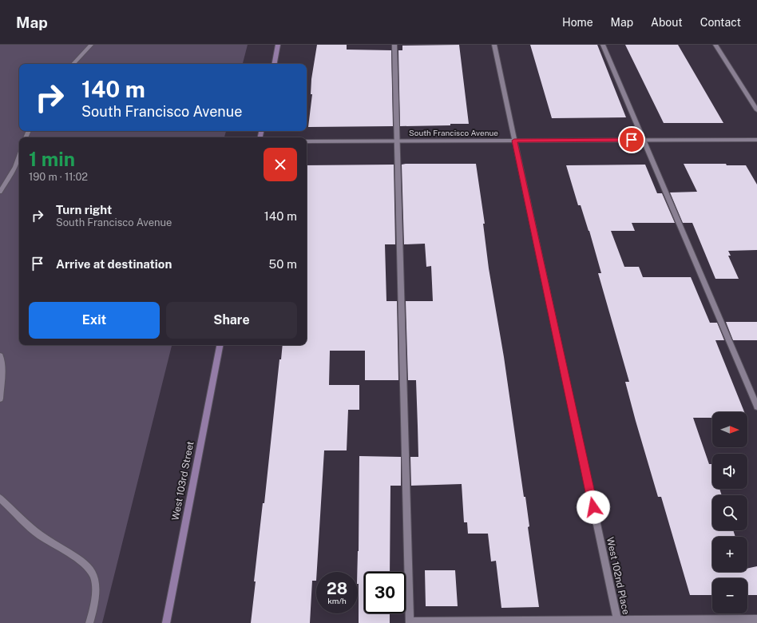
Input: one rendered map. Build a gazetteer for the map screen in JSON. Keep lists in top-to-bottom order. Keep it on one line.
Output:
{"streets":{"main road":["West 103rd Street"],"street":["South Francisco Avenue","West 102nd Place"]},"crossings":[["South Francisco Avenue","West 102nd Place"]],"north":"right","page":{"header":"Map","nav":["Home","Map","About","Contact"],"turn":["140 m","South Francisco Avenue"],"heading":["1 min","190 m · 11:02"],"list":[{"name":"Turn right","note":"South Francisco Avenue","value":"140 m"},{"name":"Arrive at destination","value":"50 m"}],"buttons":["Exit","Share"],"map_buttons":["+","−"],"speed":"28 km/h","limit":"30"}}
